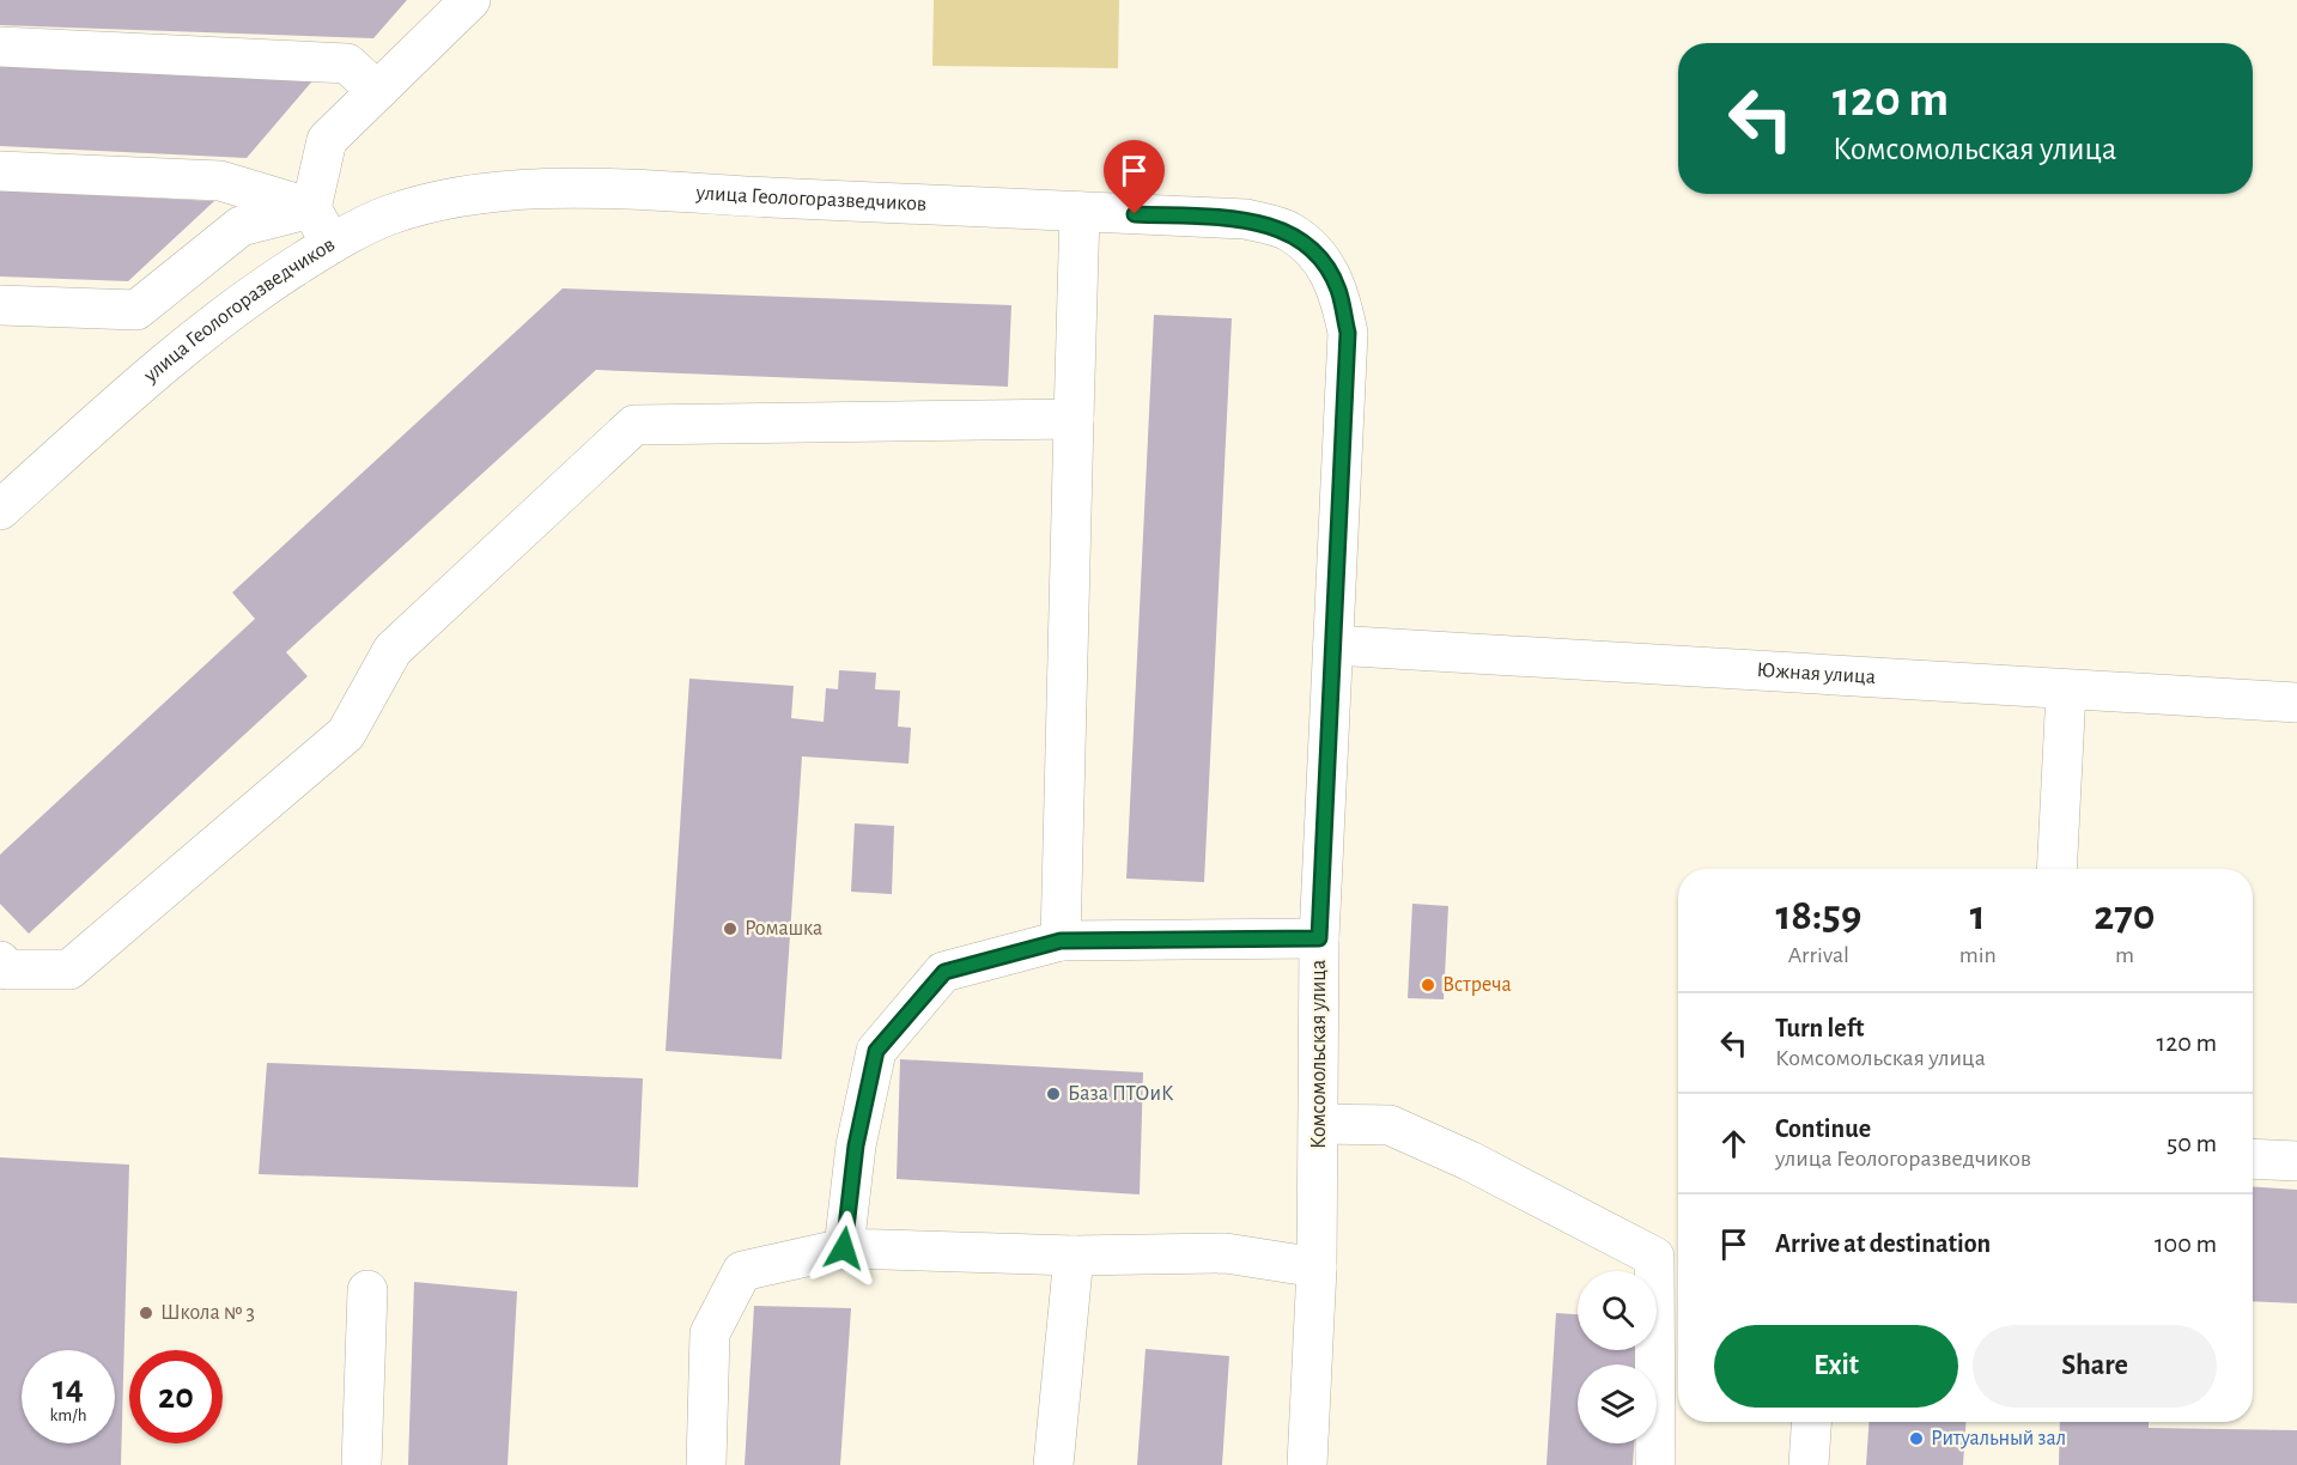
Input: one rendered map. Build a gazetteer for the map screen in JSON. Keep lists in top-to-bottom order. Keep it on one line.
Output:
{"streets":{"street":["улица Геологоразведчиков","Южная улица","Комсомольская улица"]},"crossings":[["улица Геологоразведчиков","Южная улица"],["улица Геологоразведчиков","Комсомольская улица"],["Южная улица","Комсомольская улица"]],"places":["Ромашка","Встреча","База ПТОиК","Школа № 3","Ритуальный зал"],"page":{"turn":["120 m","Комсомольская улица"],"eta":["18:59","Arrival","1","min","270","m"],"list":[{"name":"Turn left","note":"Комсомольская улица","value":"120 m"},{"name":"Continue","note":"улица Геологоразведчиков","value":"50 m"},{"name":"Arrive at destination","value":"100 m"}],"buttons":["Exit","Share"],"speed":"14 km/h","limit":"20"}}
